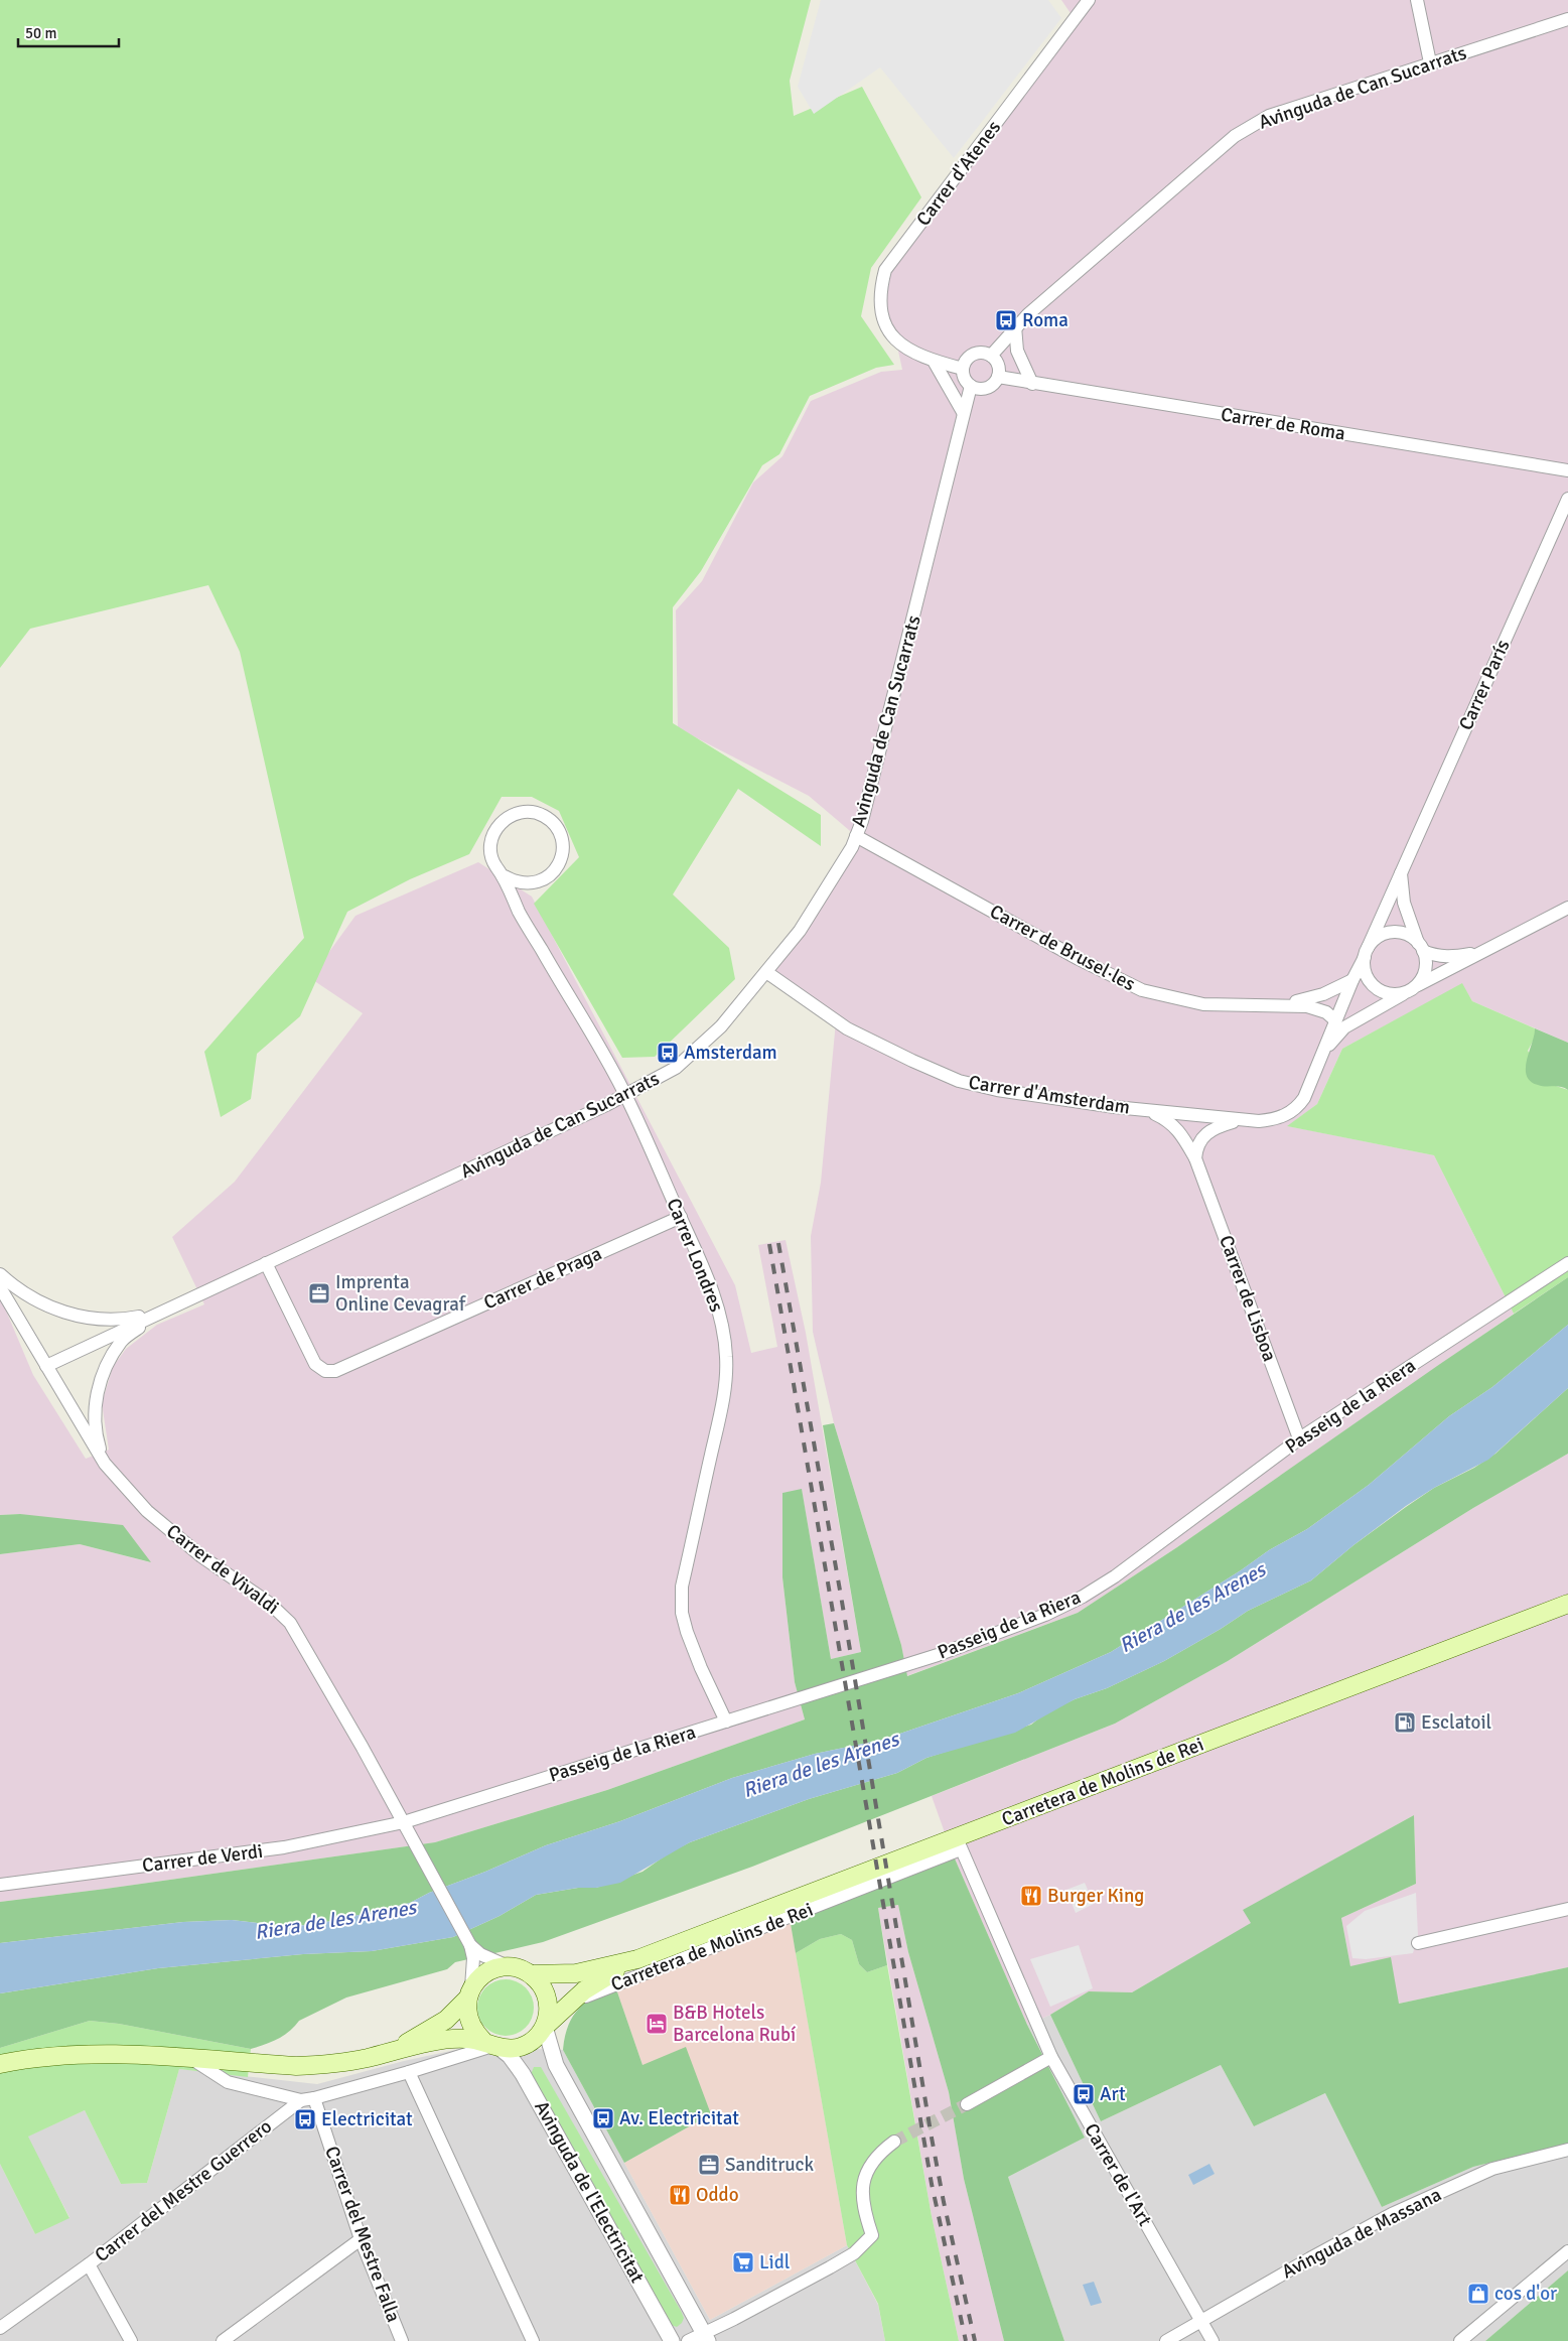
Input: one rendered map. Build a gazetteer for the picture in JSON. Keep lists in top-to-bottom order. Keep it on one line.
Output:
{"streets":{"main road":["Carretera de Molins de Rei"],"street":["Avinguda de Can Sucarrats","Carrer d'Atenes","Carrer de Roma","Carrer París","Carrer de Brusel·les","Carrer d'Amsterdam","Carrer Londres","Carrer de Praga","Carrer de Lisboa","Passeig de la Riera","Carrer de Vivaldi","Carrer de Verdi","Carrer de l'Art","Carrer del Mestre Guerrero","Avinguda de l'Electricitat","Avinguda de Massana","Carrer del Mestre Falla"]},"crossings":[["Avinguda de Can Sucarrats","Carrer de Roma"],["Avinguda de Can Sucarrats","Carrer de Brusel·les"],["Avinguda de Can Sucarrats","Carrer d'Amsterdam"],["Avinguda de Can Sucarrats","Carrer Londres"],["Avinguda de Can Sucarrats","Carrer de Praga"],["Avinguda de Can Sucarrats","Carrer de Vivaldi"],["Carrer París","Carrer d'Amsterdam"],["Carrer de Brusel·les","Carrer d'Amsterdam"],["Carrer d'Amsterdam","Carrer de Lisboa"],["Carrer Londres","Carrer de Praga"],["Carrer Londres","Passeig de la Riera"],["Carrer de Lisboa","Passeig de la Riera"],["Passeig de la Riera","Carrer de Vivaldi"],["Passeig de la Riera","Carrer de Verdi"],["Carrer de Vivaldi","Carretera de Molins de Rei"],["Carrer de Vivaldi","Carrer de Verdi"],["Carrer de Vivaldi","Avinguda de l'Electricitat"],["Carretera de Molins de Rei","Carrer de l'Art"],["Carretera de Molins de Rei","Avinguda de l'Electricitat"],["Carrer de l'Art","Avinguda de Massana"]],"water":["Riera de les Arenes"],"places":{"bus stop":["Roma","Amsterdam","Art","Av. Electricitat","Electricitat"],"office":["Imprenta Online Cevagraf","Sanditruck"],"fuel station":["Esclatoil"],"restaurant":["Burger King","Oddo"],"hotel":["B&B Hotels Barcelona Rubí"],"supermarket":["Lidl"],"shop":["cos d'or"]},"scale_bar":"50 m"}
